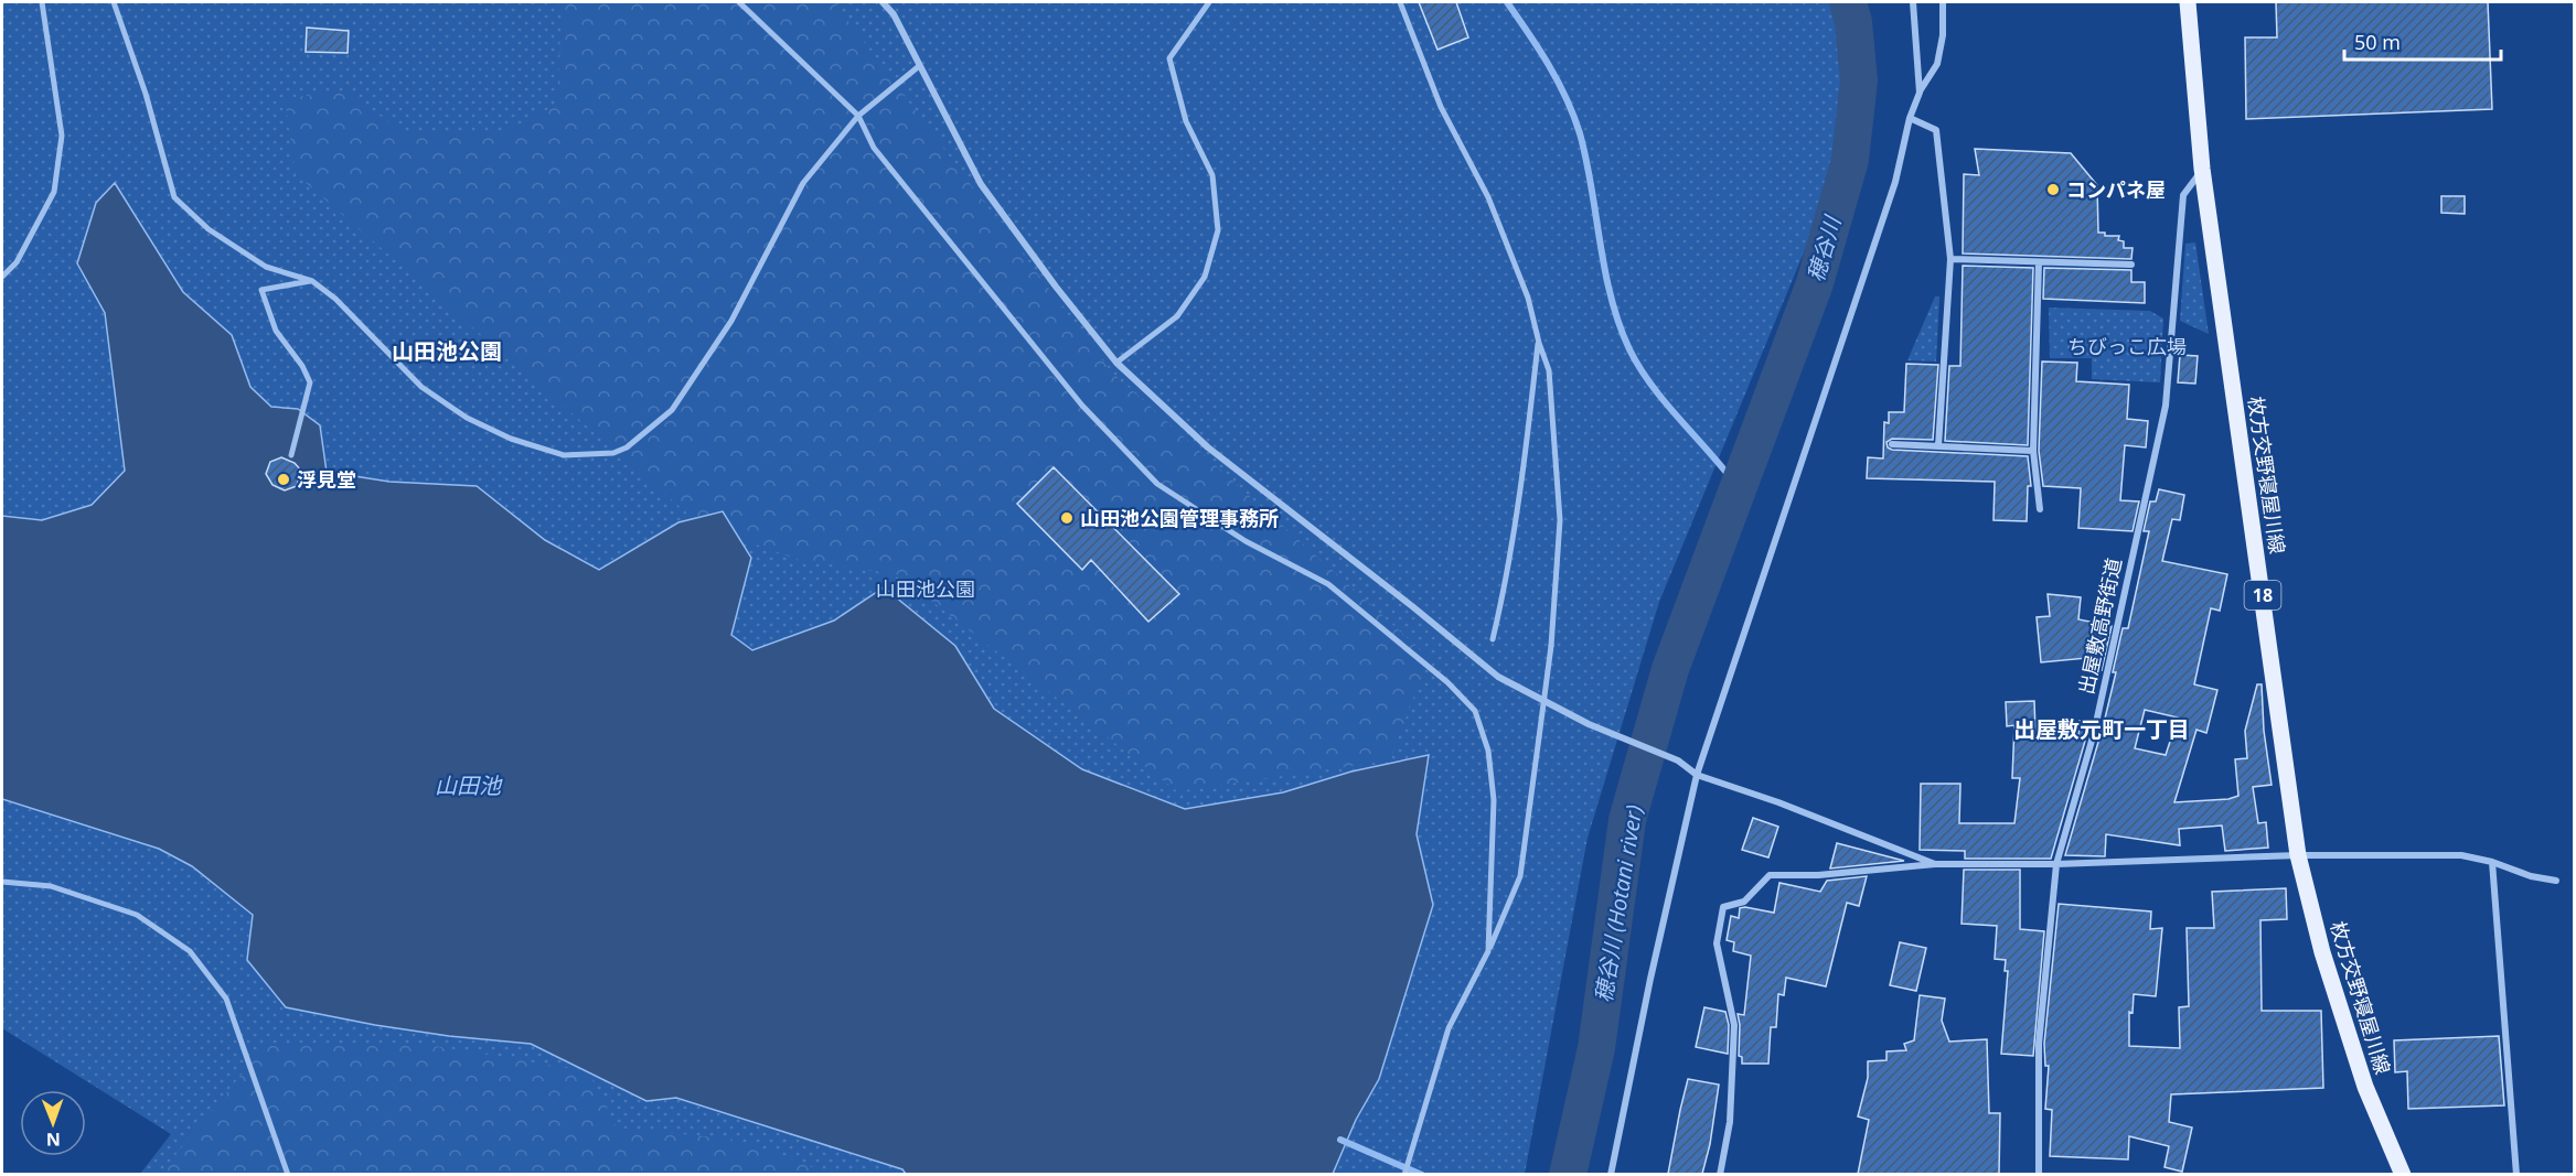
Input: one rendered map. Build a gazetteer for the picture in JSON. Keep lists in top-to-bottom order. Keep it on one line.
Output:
{"streets":{"main road":["枚方交野寝屋川線","18"],"street":["出屋敷高野街道"]},"crossings":[["枚方交野寝屋川線","出屋敷高野街道"]],"districts":["山田池公園","出屋敷元町一丁目"],"water":["穂谷川","山田池","穂谷川 (Hotani river)"],"parks":["ちびっこ広場","山田池公園"],"places":["コンパネ屋","浮見堂","山田池公園管理事務所"],"scale_bar":"50 m","north":"bottom"}
